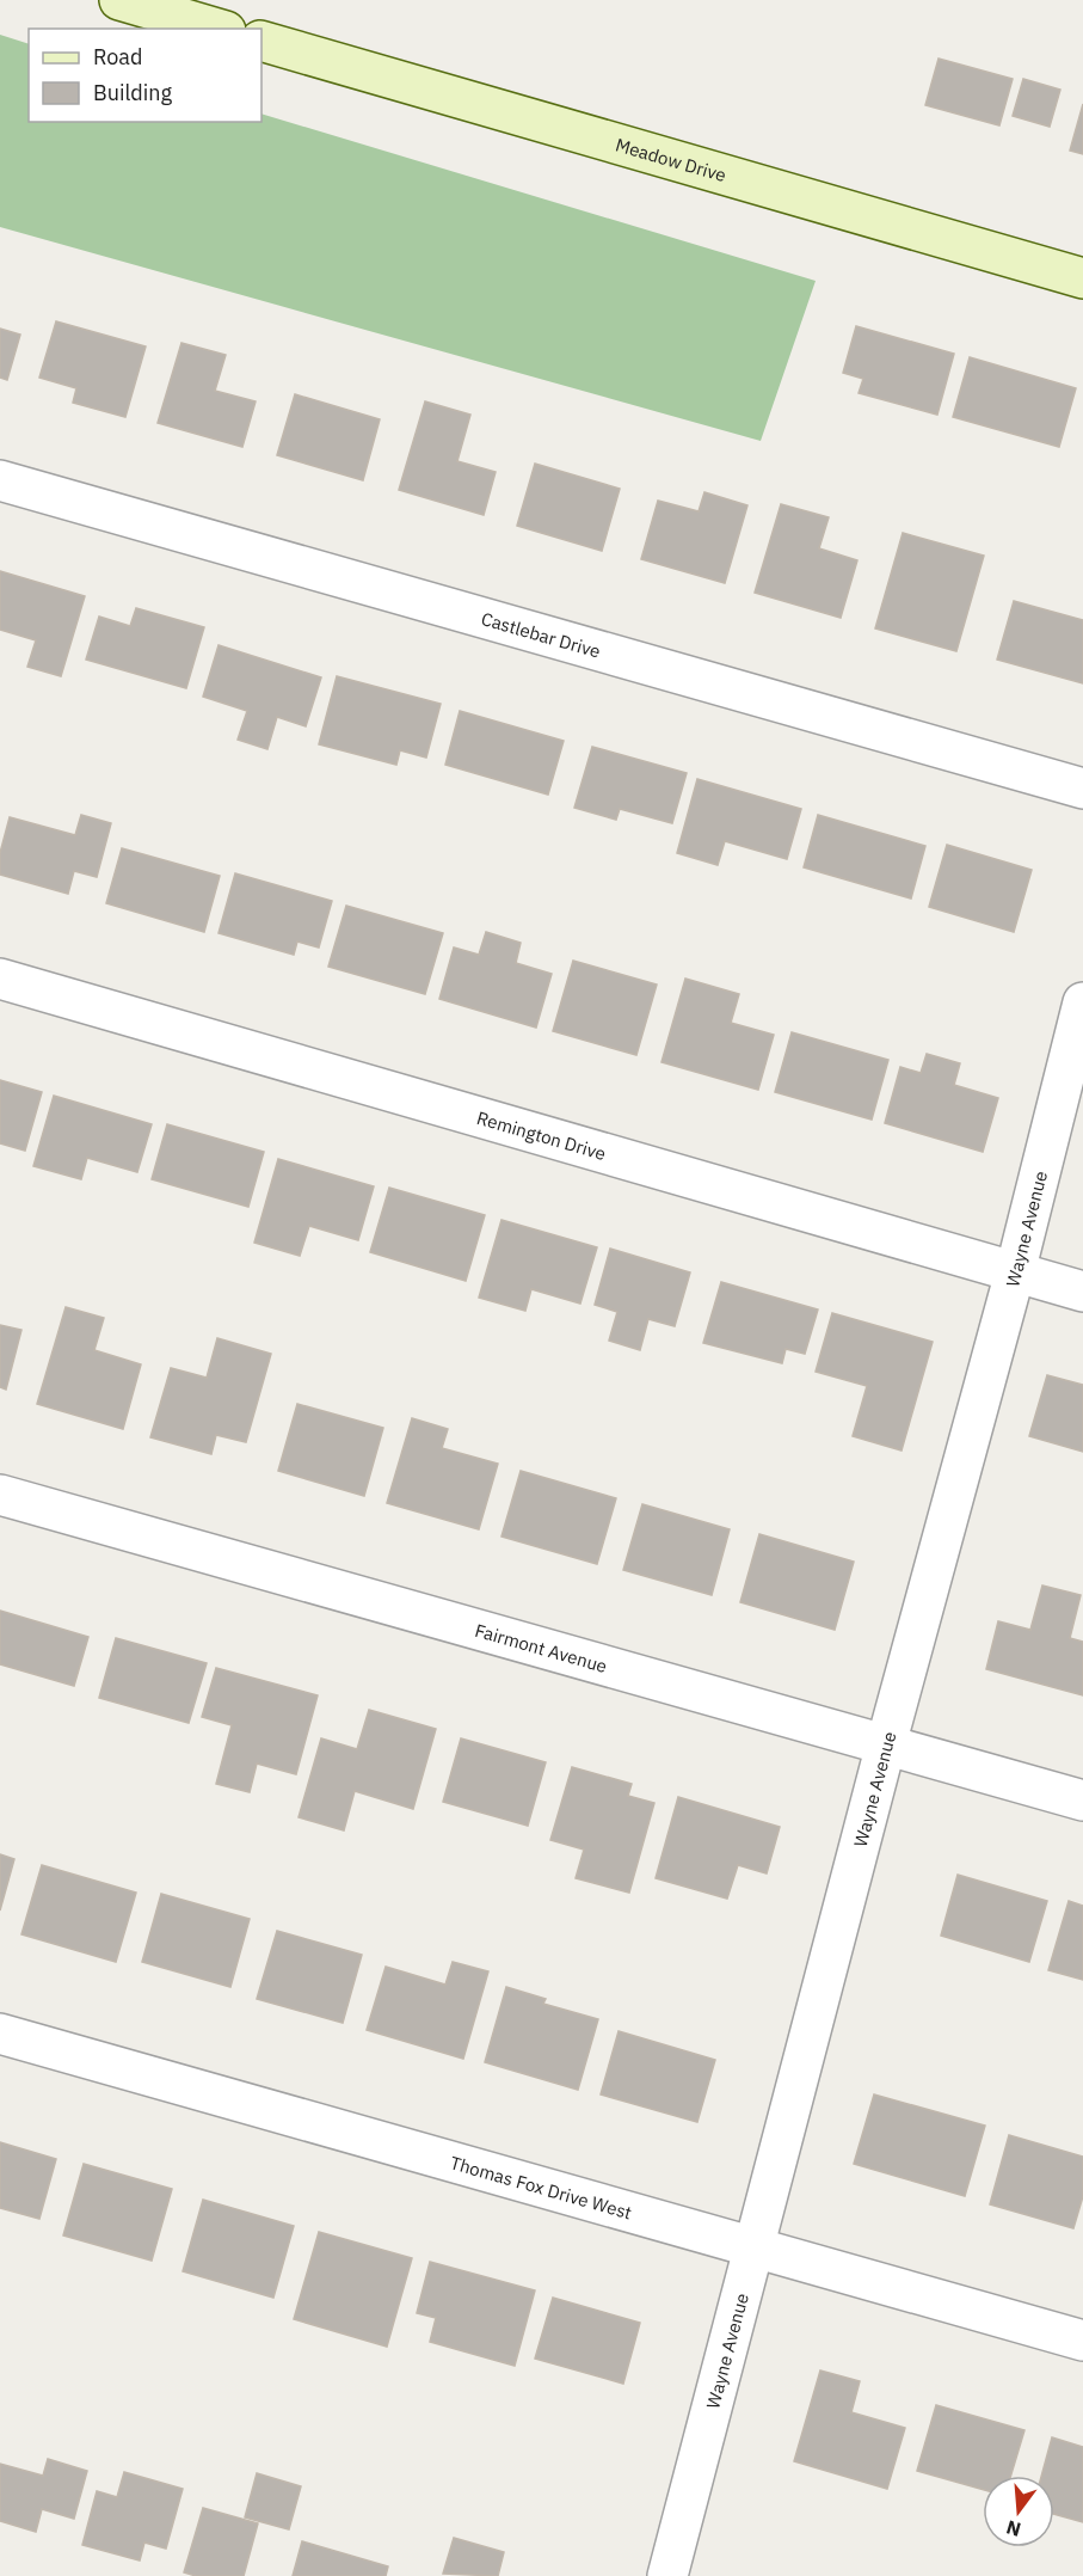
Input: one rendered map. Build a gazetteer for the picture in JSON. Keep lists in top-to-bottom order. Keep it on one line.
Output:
{"streets":{"street":["Meadow Drive","Castlebar Drive","Remington Drive","Wayne Avenue","Fairmont Avenue","Thomas Fox Drive West"]},"crossings":[["Remington Drive","Wayne Avenue"],["Wayne Avenue","Fairmont Avenue"],["Wayne Avenue","Thomas Fox Drive West"]],"legend":["Road","Building"],"north":"bottom"}
